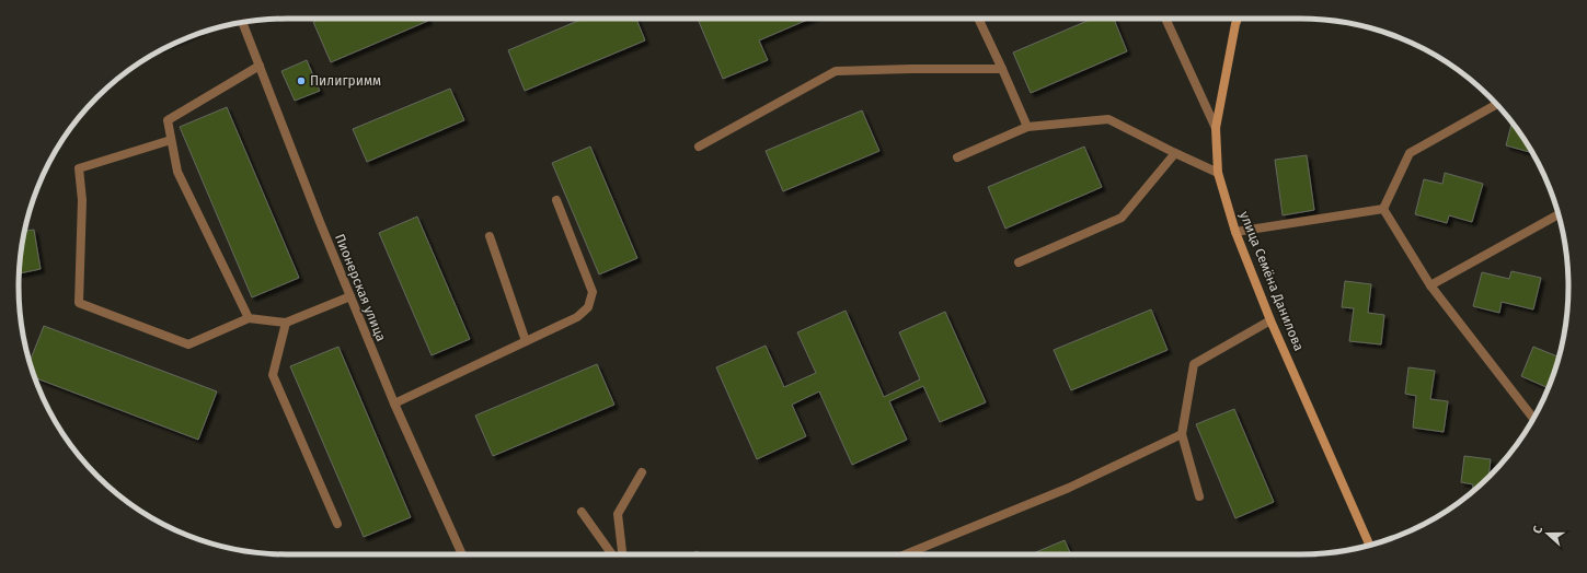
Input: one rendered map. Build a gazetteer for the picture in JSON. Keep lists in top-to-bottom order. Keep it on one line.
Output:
{"streets":{"street":["улица Семёна Данилова","Пионерская улица"]},"places":["Пилигримм"],"north":"left"}
